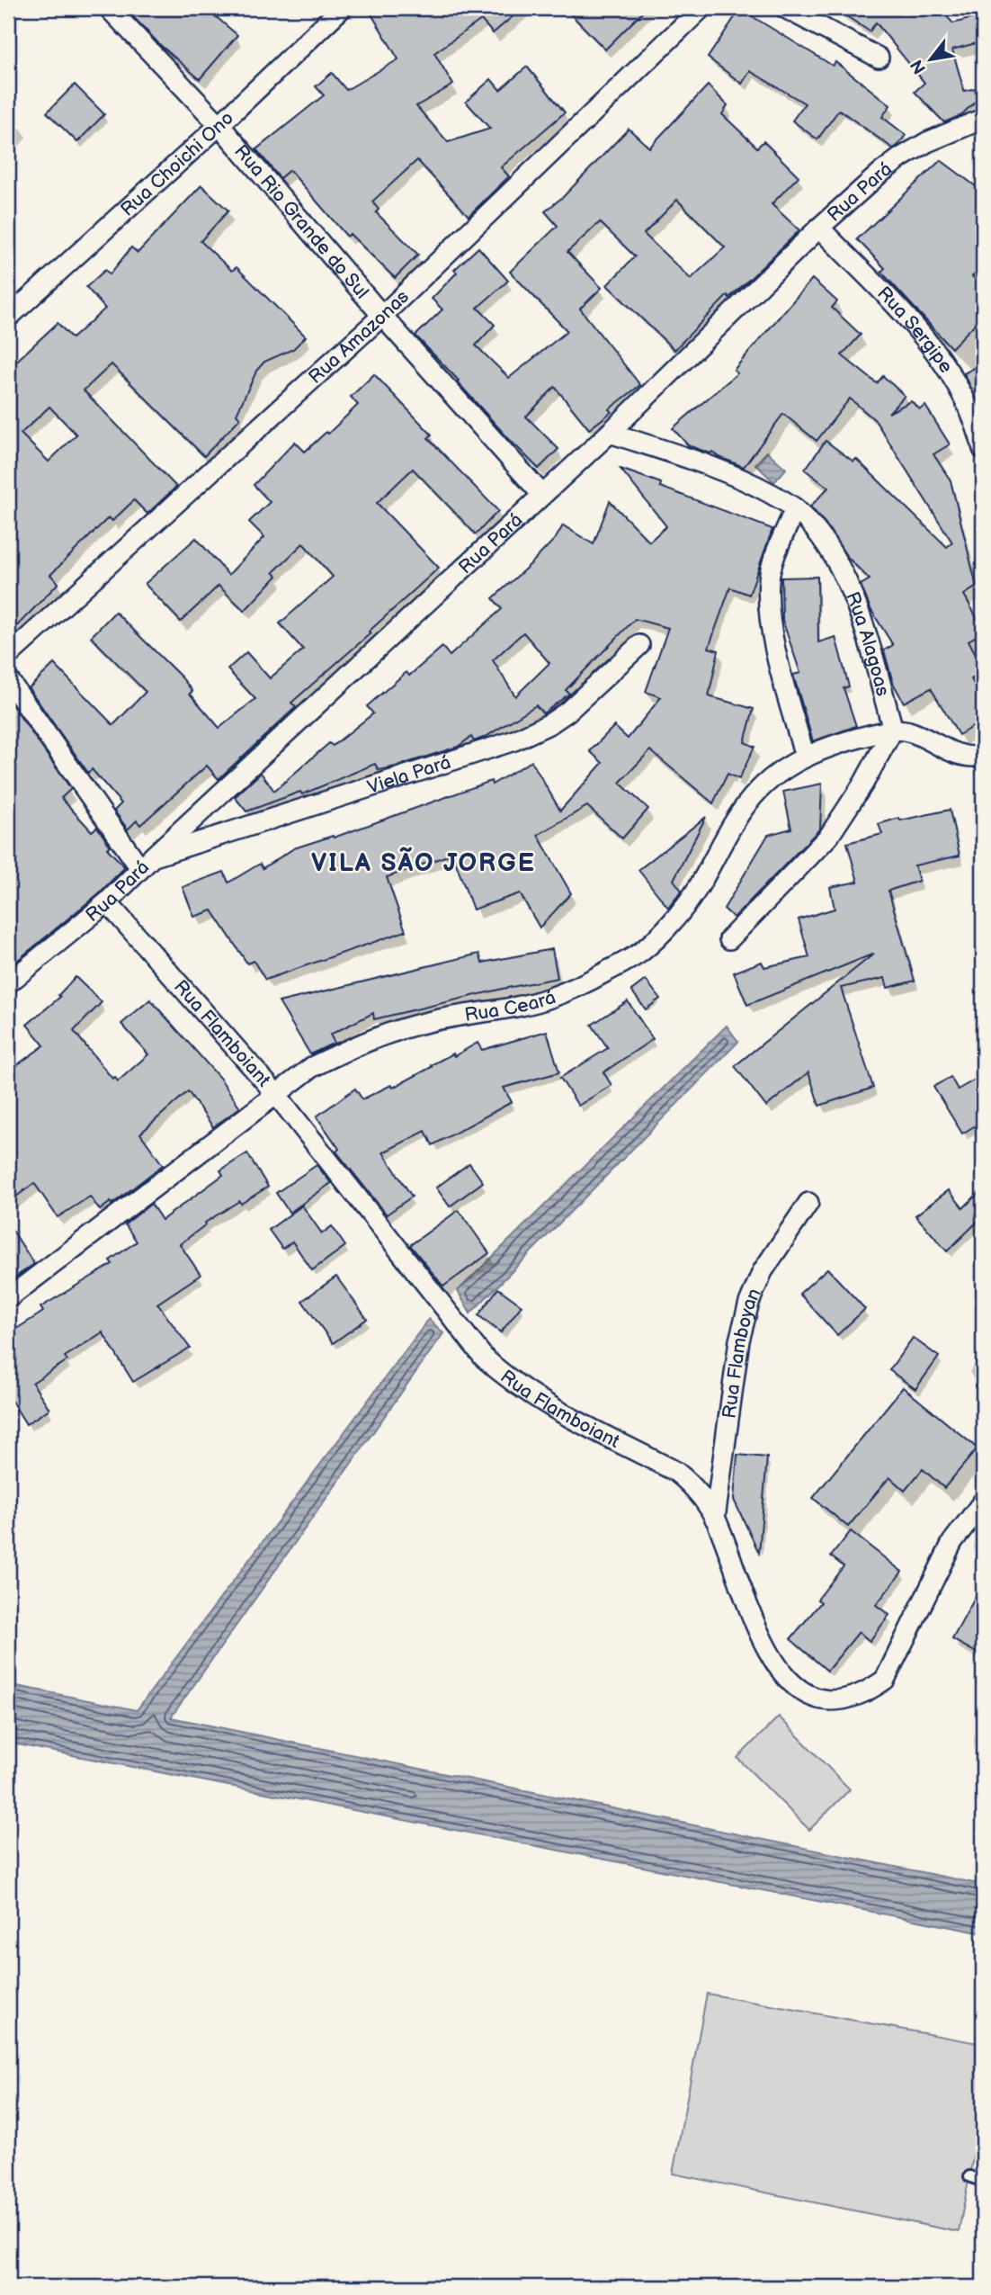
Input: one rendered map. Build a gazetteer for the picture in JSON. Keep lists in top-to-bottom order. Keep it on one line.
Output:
{"streets":{"street":["Rua Choichi Ono","Rua Pará","Rua Rio Grande do Sul","Rua Sergipe","Rua Amazonas","Rua Alagoas","Viela Pará","Rua Ceará","Rua Flamboiant","Rua Flamboyan"]},"crossings":[["Rua Choichi Ono","Rua Rio Grande do Sul"],["Rua Pará","Rua Rio Grande do Sul"],["Rua Pará","Rua Sergipe"],["Rua Pará","Rua Alagoas"],["Rua Pará","Viela Pará"],["Rua Pará","Rua Flamboiant"],["Rua Rio Grande do Sul","Rua Amazonas"],["Rua Alagoas","Rua Ceará"],["Rua Ceará","Rua Flamboiant"],["Rua Flamboiant","Rua Flamboyan"]],"districts":["VILA SÃO JORGE"],"north":"bottom left"}
